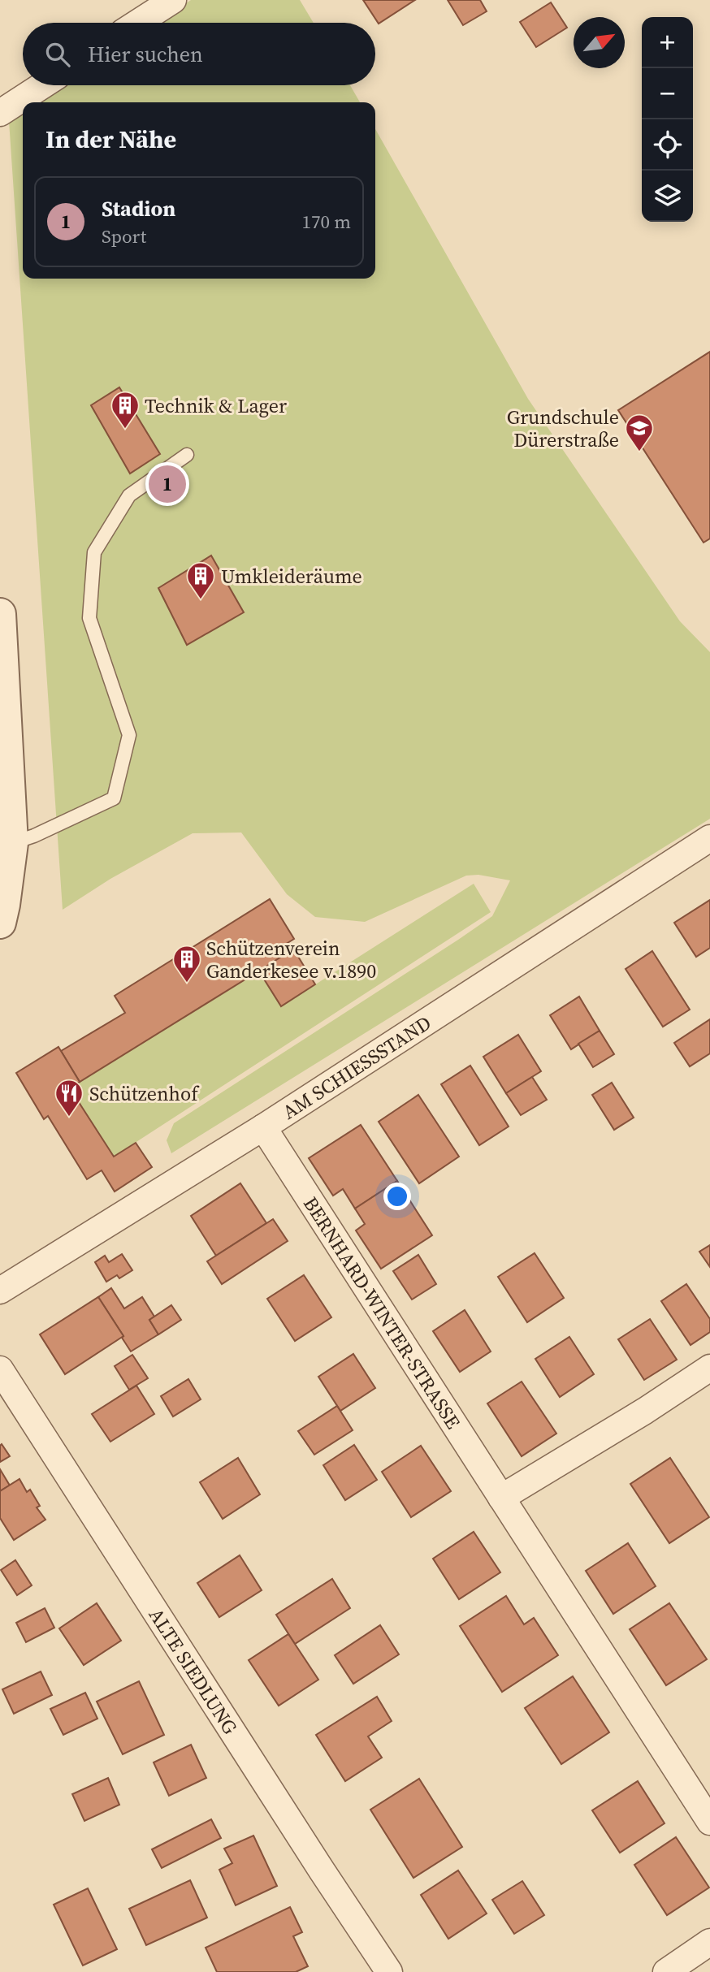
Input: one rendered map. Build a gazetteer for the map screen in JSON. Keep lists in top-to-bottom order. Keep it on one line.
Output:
{"streets":{"street":["AM SCHIESSSTAND","BERNHARD-WINTER-STRASSE","ALTE SIEDLUNG"]},"crossings":[["AM SCHIESSSTAND","BERNHARD-WINTER-STRASSE"]],"places":{"building":["Technik & Lager","Umkleideräume","Schützenverein Ganderkesee v.1890"],"school or university":["Grundschule Dürerstraße"],"restaurant":["Schützenhof"]},"north":"top right","page":{"map_buttons":["+","−"],"search":"Hier suchen","heading":"In der Nähe","list":[{"mark":"1","name":"Stadion","note":"Sport","value":"170 m"}],"pins":"1"}}
